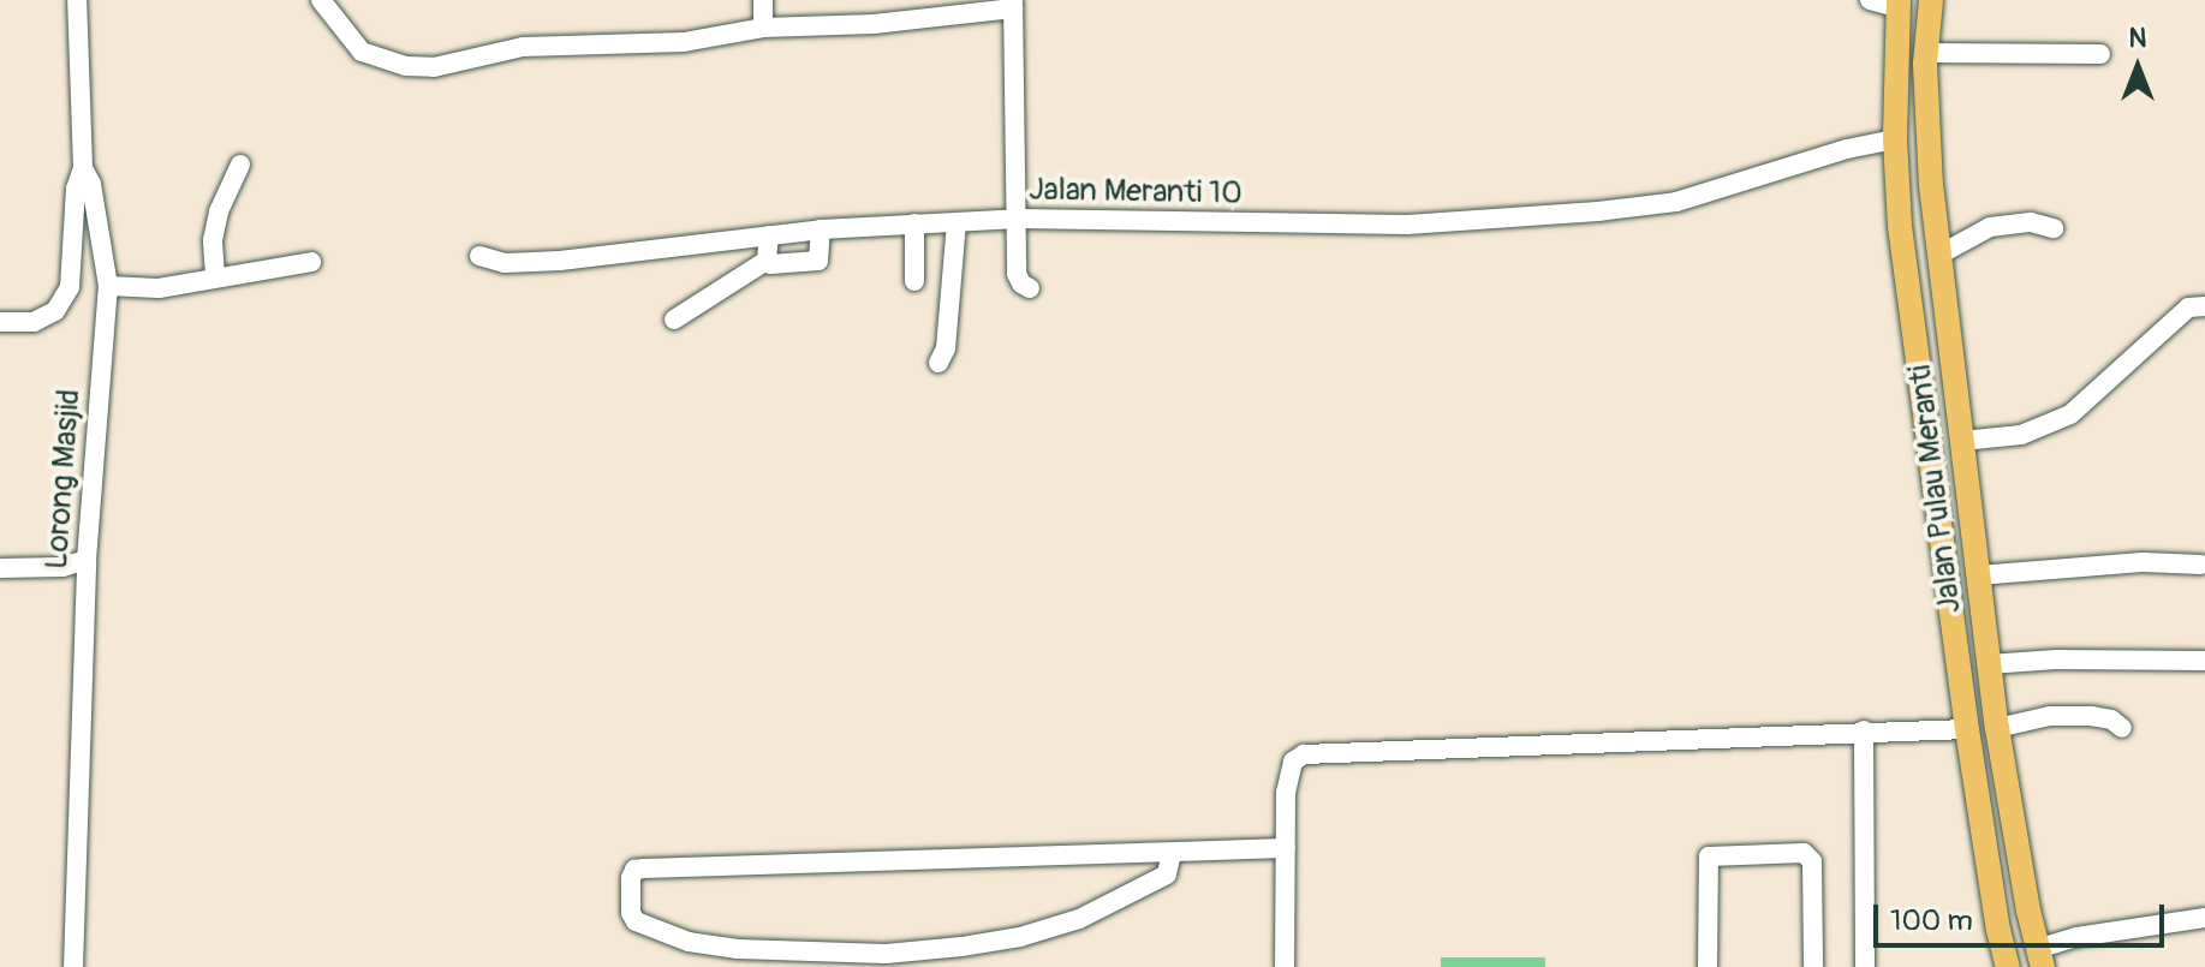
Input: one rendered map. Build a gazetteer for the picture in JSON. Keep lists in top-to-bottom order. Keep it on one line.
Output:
{"streets":{"main road":["Jalan Pulau Meranti"],"street":["Jalan Meranti 10","Lorong Masjid"]},"crossings":[["Jalan Meranti 10","Jalan Pulau Meranti"]],"scale_bar":"100 m","north":"top"}
